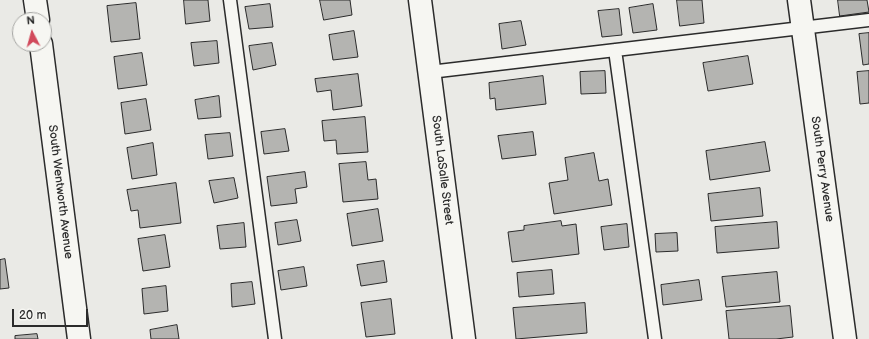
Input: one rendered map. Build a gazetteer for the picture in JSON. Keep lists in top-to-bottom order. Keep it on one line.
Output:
{"streets":{"street":["South Perry Avenue","South LaSalle Street","South Wentworth Avenue"]},"scale_bar":"20 m","north":"top"}
